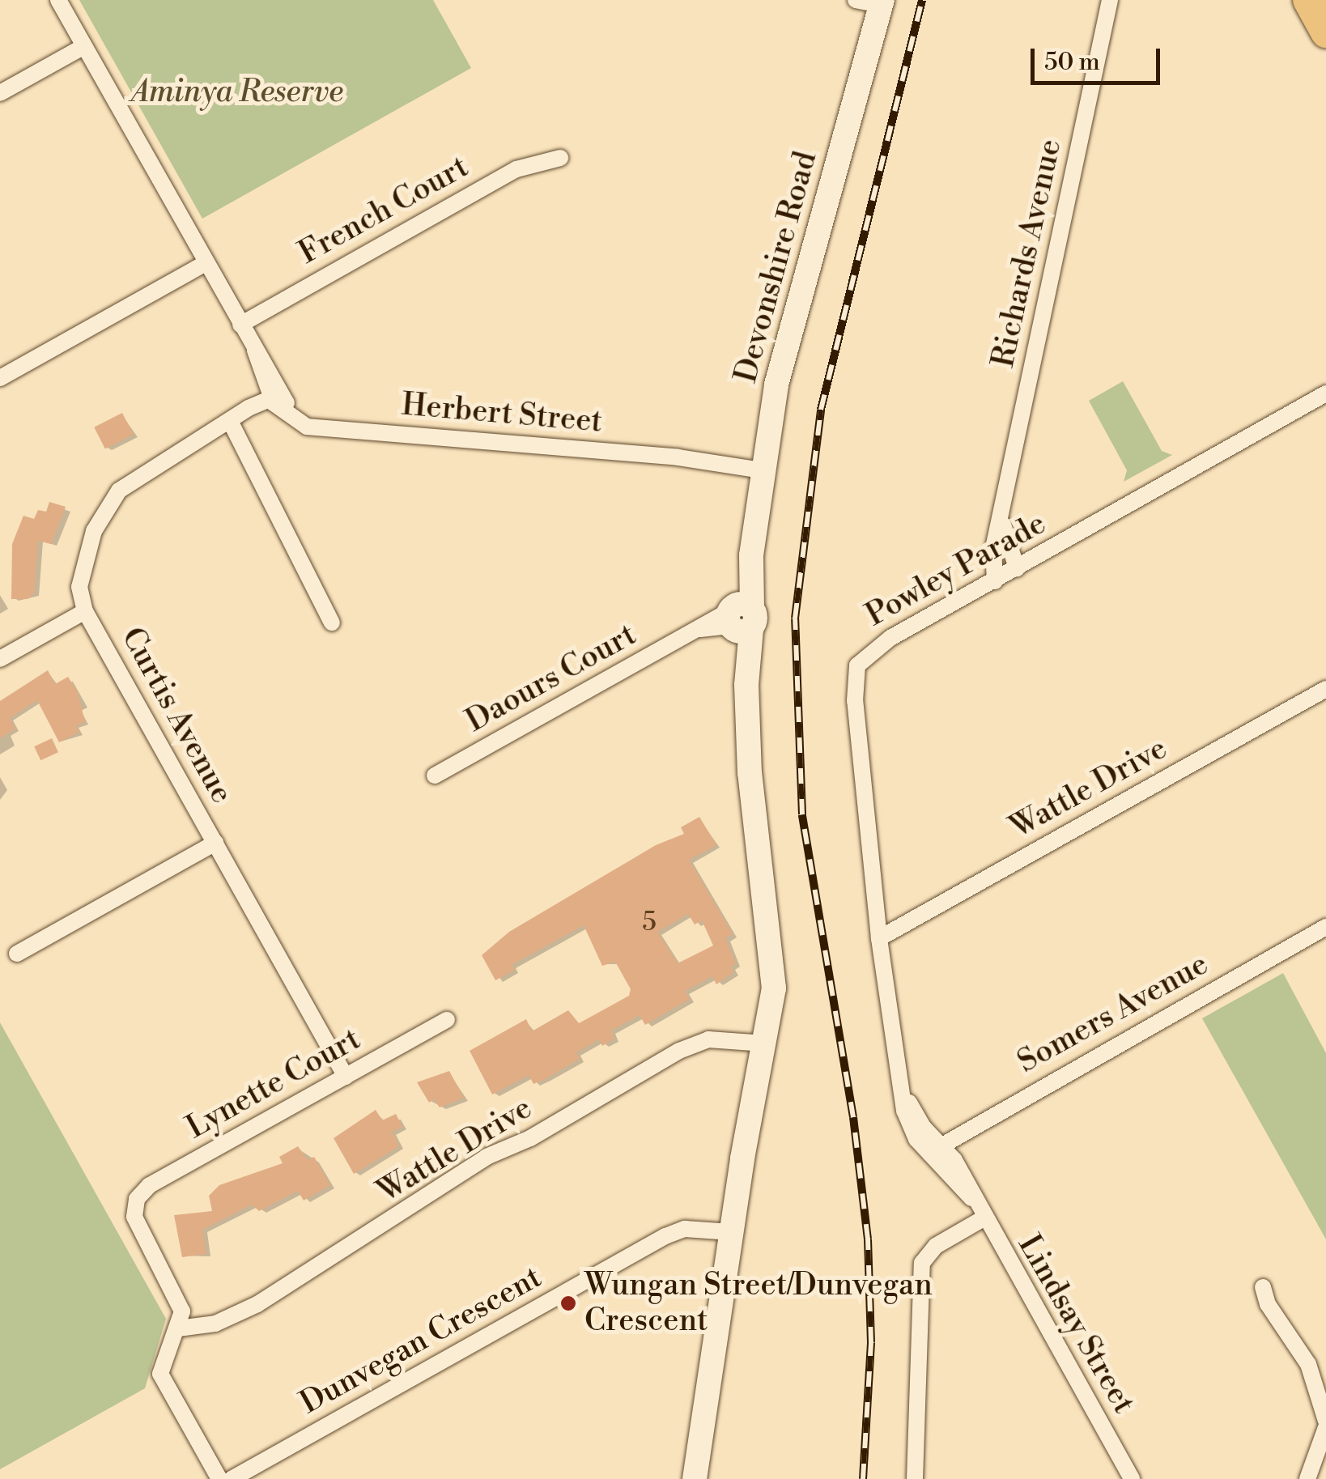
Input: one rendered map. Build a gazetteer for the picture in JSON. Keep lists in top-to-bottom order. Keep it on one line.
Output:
{"streets":{"street":["French Court","Richards Avenue","Devonshire Road","Herbert Street","Powley Parade","Daours Court","Curtis Avenue","Wattle Drive","Somers Avenue","Lynette Court","Lindsay Street","Dunvegan Crescent"]},"crossings":[["French Court","Herbert Street"],["Richards Avenue","Powley Parade"],["Devonshire Road","Herbert Street"],["Devonshire Road","Daours Court"],["Devonshire Road","Wattle Drive"],["Devonshire Road","Dunvegan Crescent"],["Herbert Street","Curtis Avenue"],["Powley Parade","Wattle Drive"],["Powley Parade","Lindsay Street"],["Curtis Avenue","Lynette Court"],["Wattle Drive","Lynette Court"],["Wattle Drive","Lindsay Street"],["Somers Avenue","Lindsay Street"]],"parks":["Aminya Reserve"],"places":["Wungan Street/Dunvegan Crescent"],"house_numbers":["5"],"scale_bar":"50 m"}
